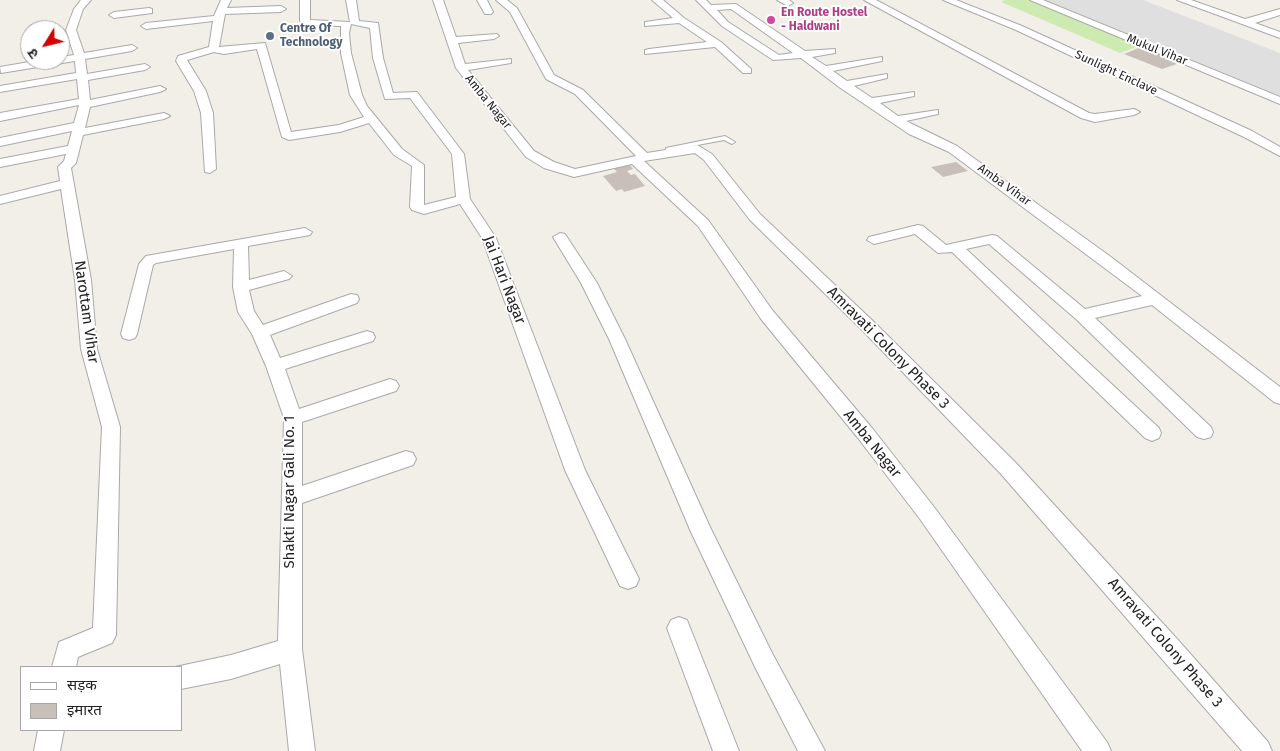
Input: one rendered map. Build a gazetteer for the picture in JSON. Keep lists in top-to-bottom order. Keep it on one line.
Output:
{"streets":{"street":["Mukul Vihar","Sunlight Enclave","Amba Nagar","Amba Vihar","Jai Hari Nagar","Narottam Vihar","Amravati Colony Phase 3","Shakti Nagar Gali No. 1"]},"crossings":[["Amba Nagar","Amravati Colony Phase 3"]],"places":["En Route Hostel - Haldwani","Centre Of Technology"],"legend":["सड़क","इमारत"],"north":"bottom left"}
